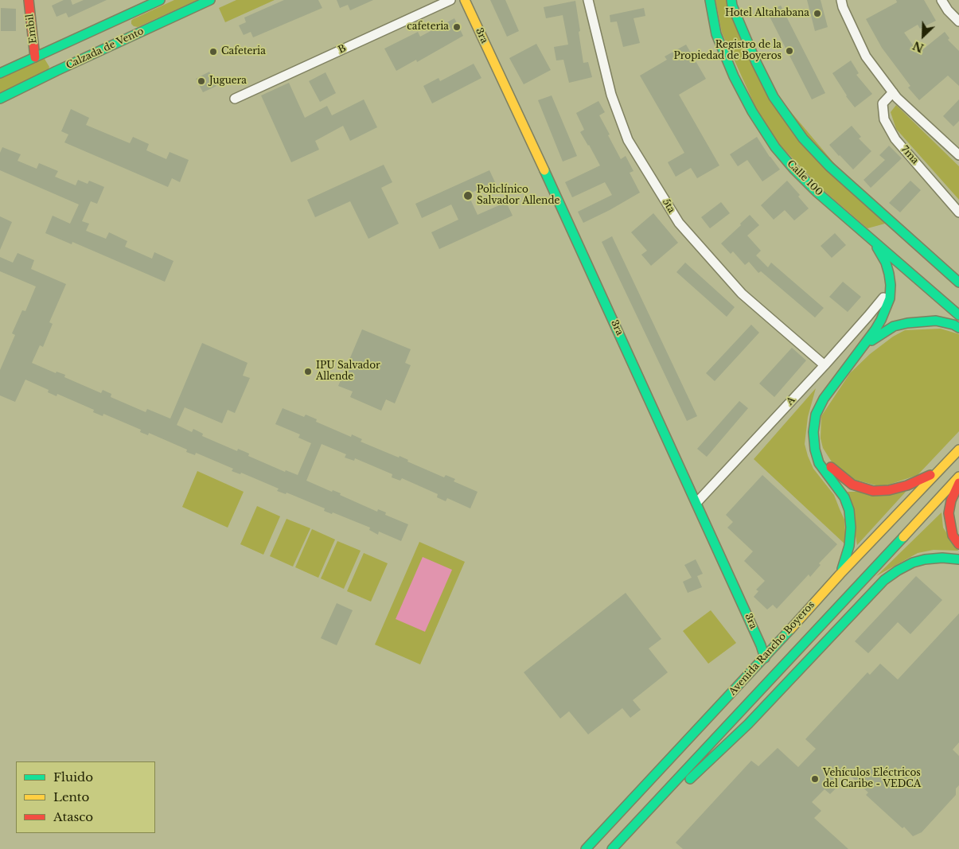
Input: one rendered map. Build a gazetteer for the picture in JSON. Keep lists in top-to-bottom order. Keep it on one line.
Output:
{"streets":{"main road":["Embil","3ra","Calzada de Vento","Calle 100","Avenida Rancho Boyeros"],"street":["B","7ma","5ta","A"]},"crossings":[["Embil","Calzada de Vento"],["3ra","A"],["3ra","Avenida Rancho Boyeros"],["5ta","A"]],"places":["Hotel Altahabana","cafeteria","Registro de la Propiedad de Boyeros","Cafeteria","Juguera","Policlínico Salvador Allende","IPU Salvador Allende","Vehículos Eléctricos del Caribe - VEDCA"],"legend":["Fluido","Lento","Atasco"],"north":"bottom left"}
